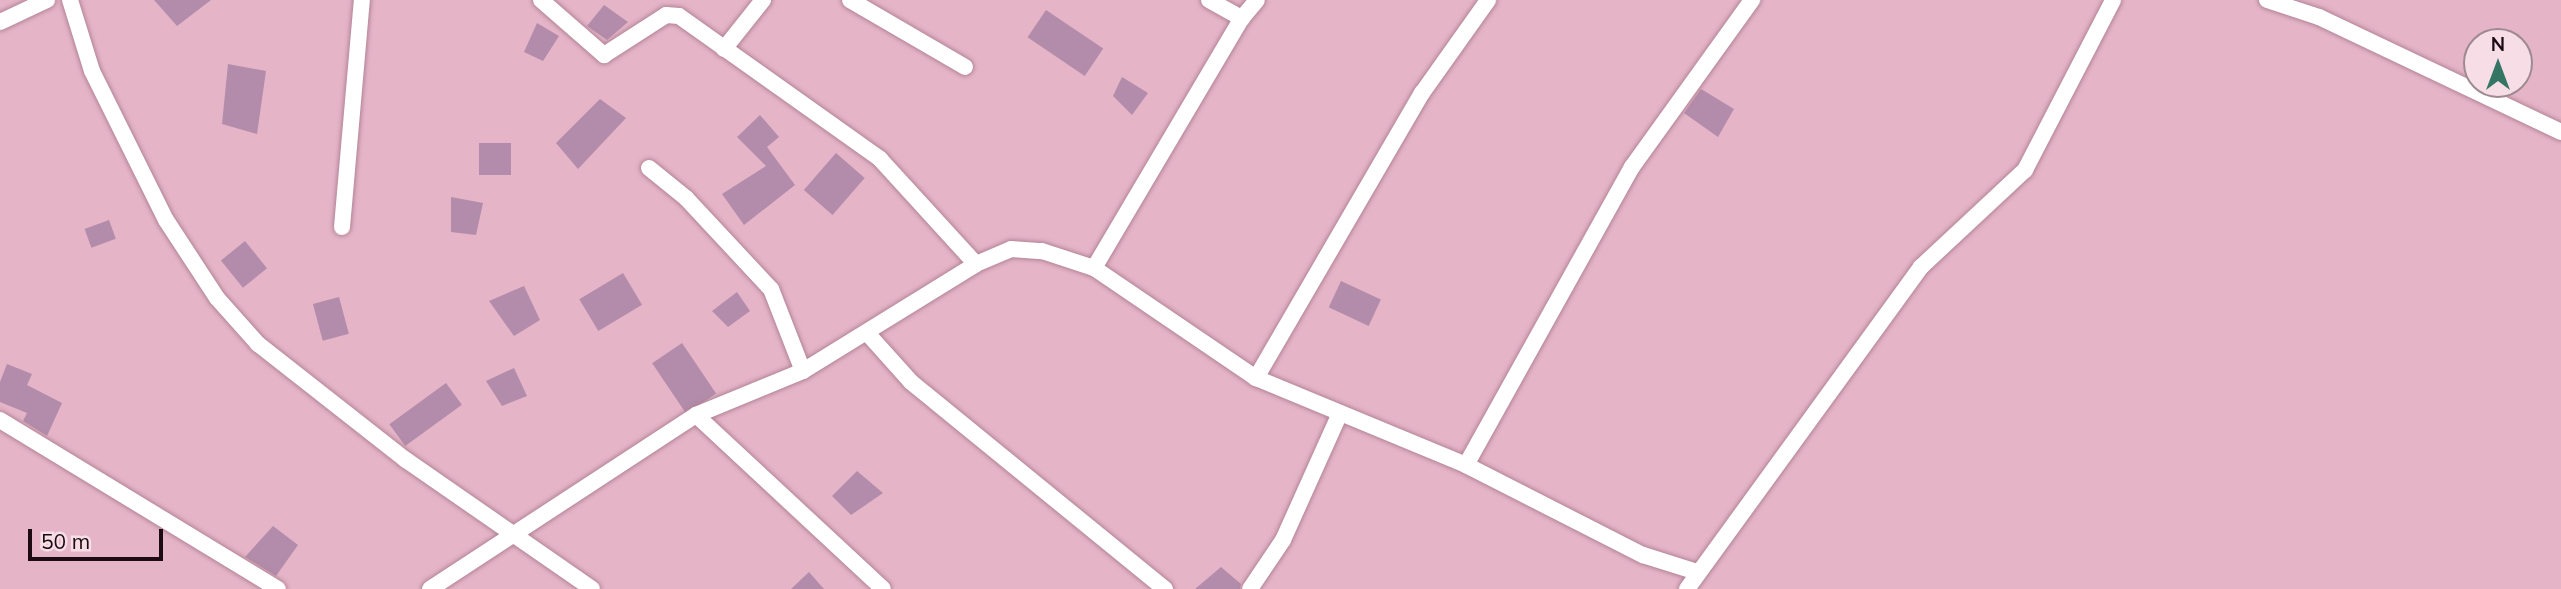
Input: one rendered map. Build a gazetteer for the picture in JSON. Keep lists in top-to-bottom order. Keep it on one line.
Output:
{"scale_bar":"50 m","north":"top"}
